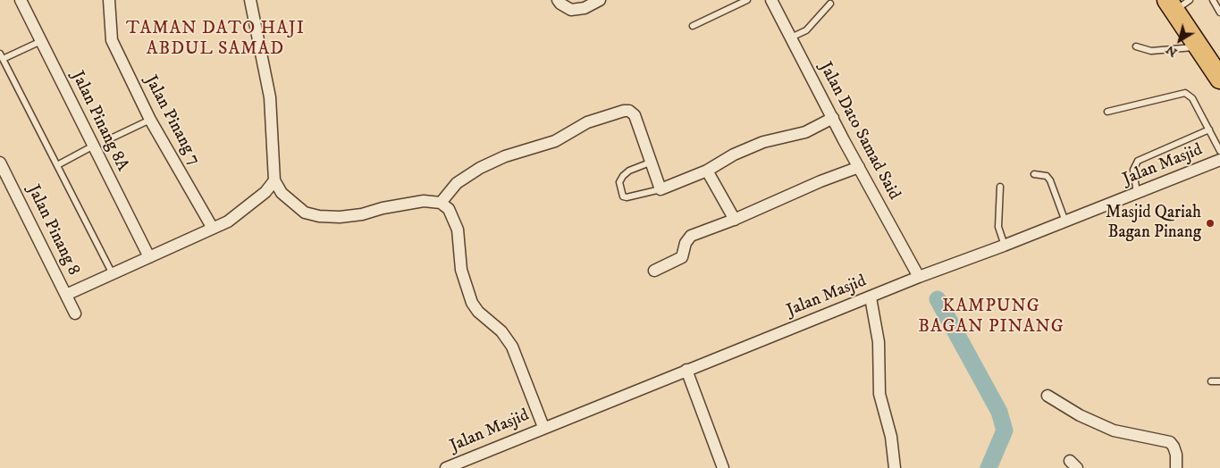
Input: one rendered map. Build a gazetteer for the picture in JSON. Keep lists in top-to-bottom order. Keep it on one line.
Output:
{"streets":{"street":["Jalan Pinang 7","Jalan Pinang 8A","Jalan Dato Samad Said","Jalan Masjid","Jalan Pinang 8"]},"crossings":[["Jalan Dato Samad Said","Jalan Masjid"]],"districts":["TAMAN DATO HAJI ABDUL SAMAD","KAMPUNG BAGAN PINANG"],"places":["Masjid Qariah Bagan Pinang"],"north":"bottom left"}
